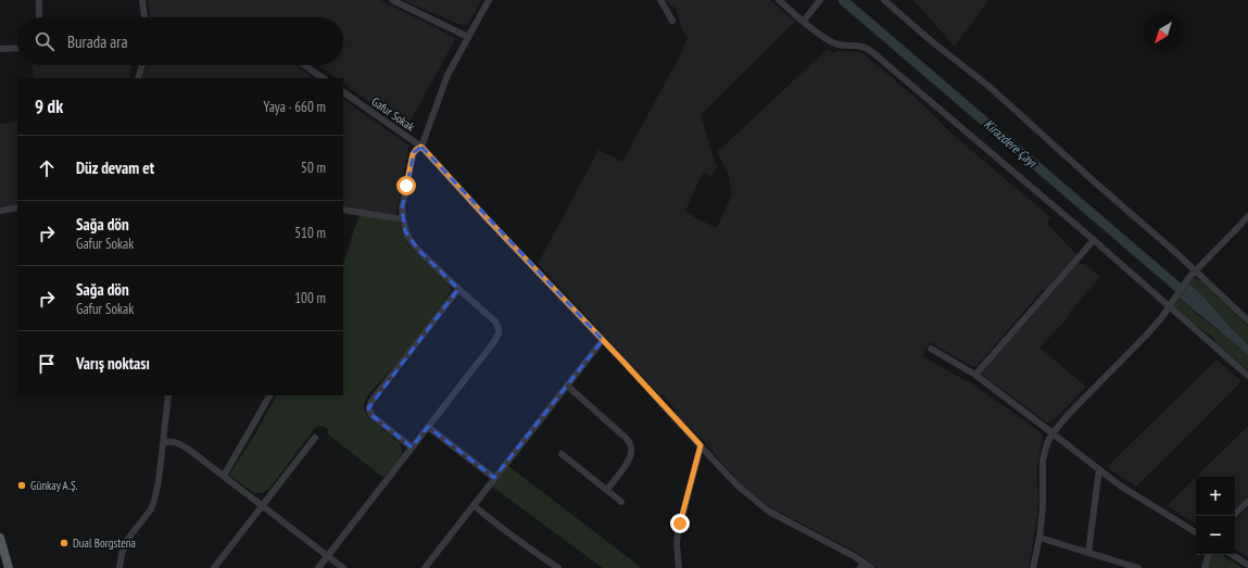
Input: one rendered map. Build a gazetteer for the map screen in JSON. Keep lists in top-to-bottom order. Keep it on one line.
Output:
{"streets":{"street":["Gafur Sokak"]},"water":["Kirazdere Çayı"],"places":["Günkay A.Ş.","Dual Borgstena"],"north":"bottom left","page":{"search":"Burada ara","heading":["9 dk","Yaya · 660 m"],"list":[["Düz devam et","50 m"],["Sağa dön","Gafur Sokak","510 m"],["Sağa dön","Gafur Sokak","100 m"],"Varış noktası"],"map_buttons":["+","−"]}}
